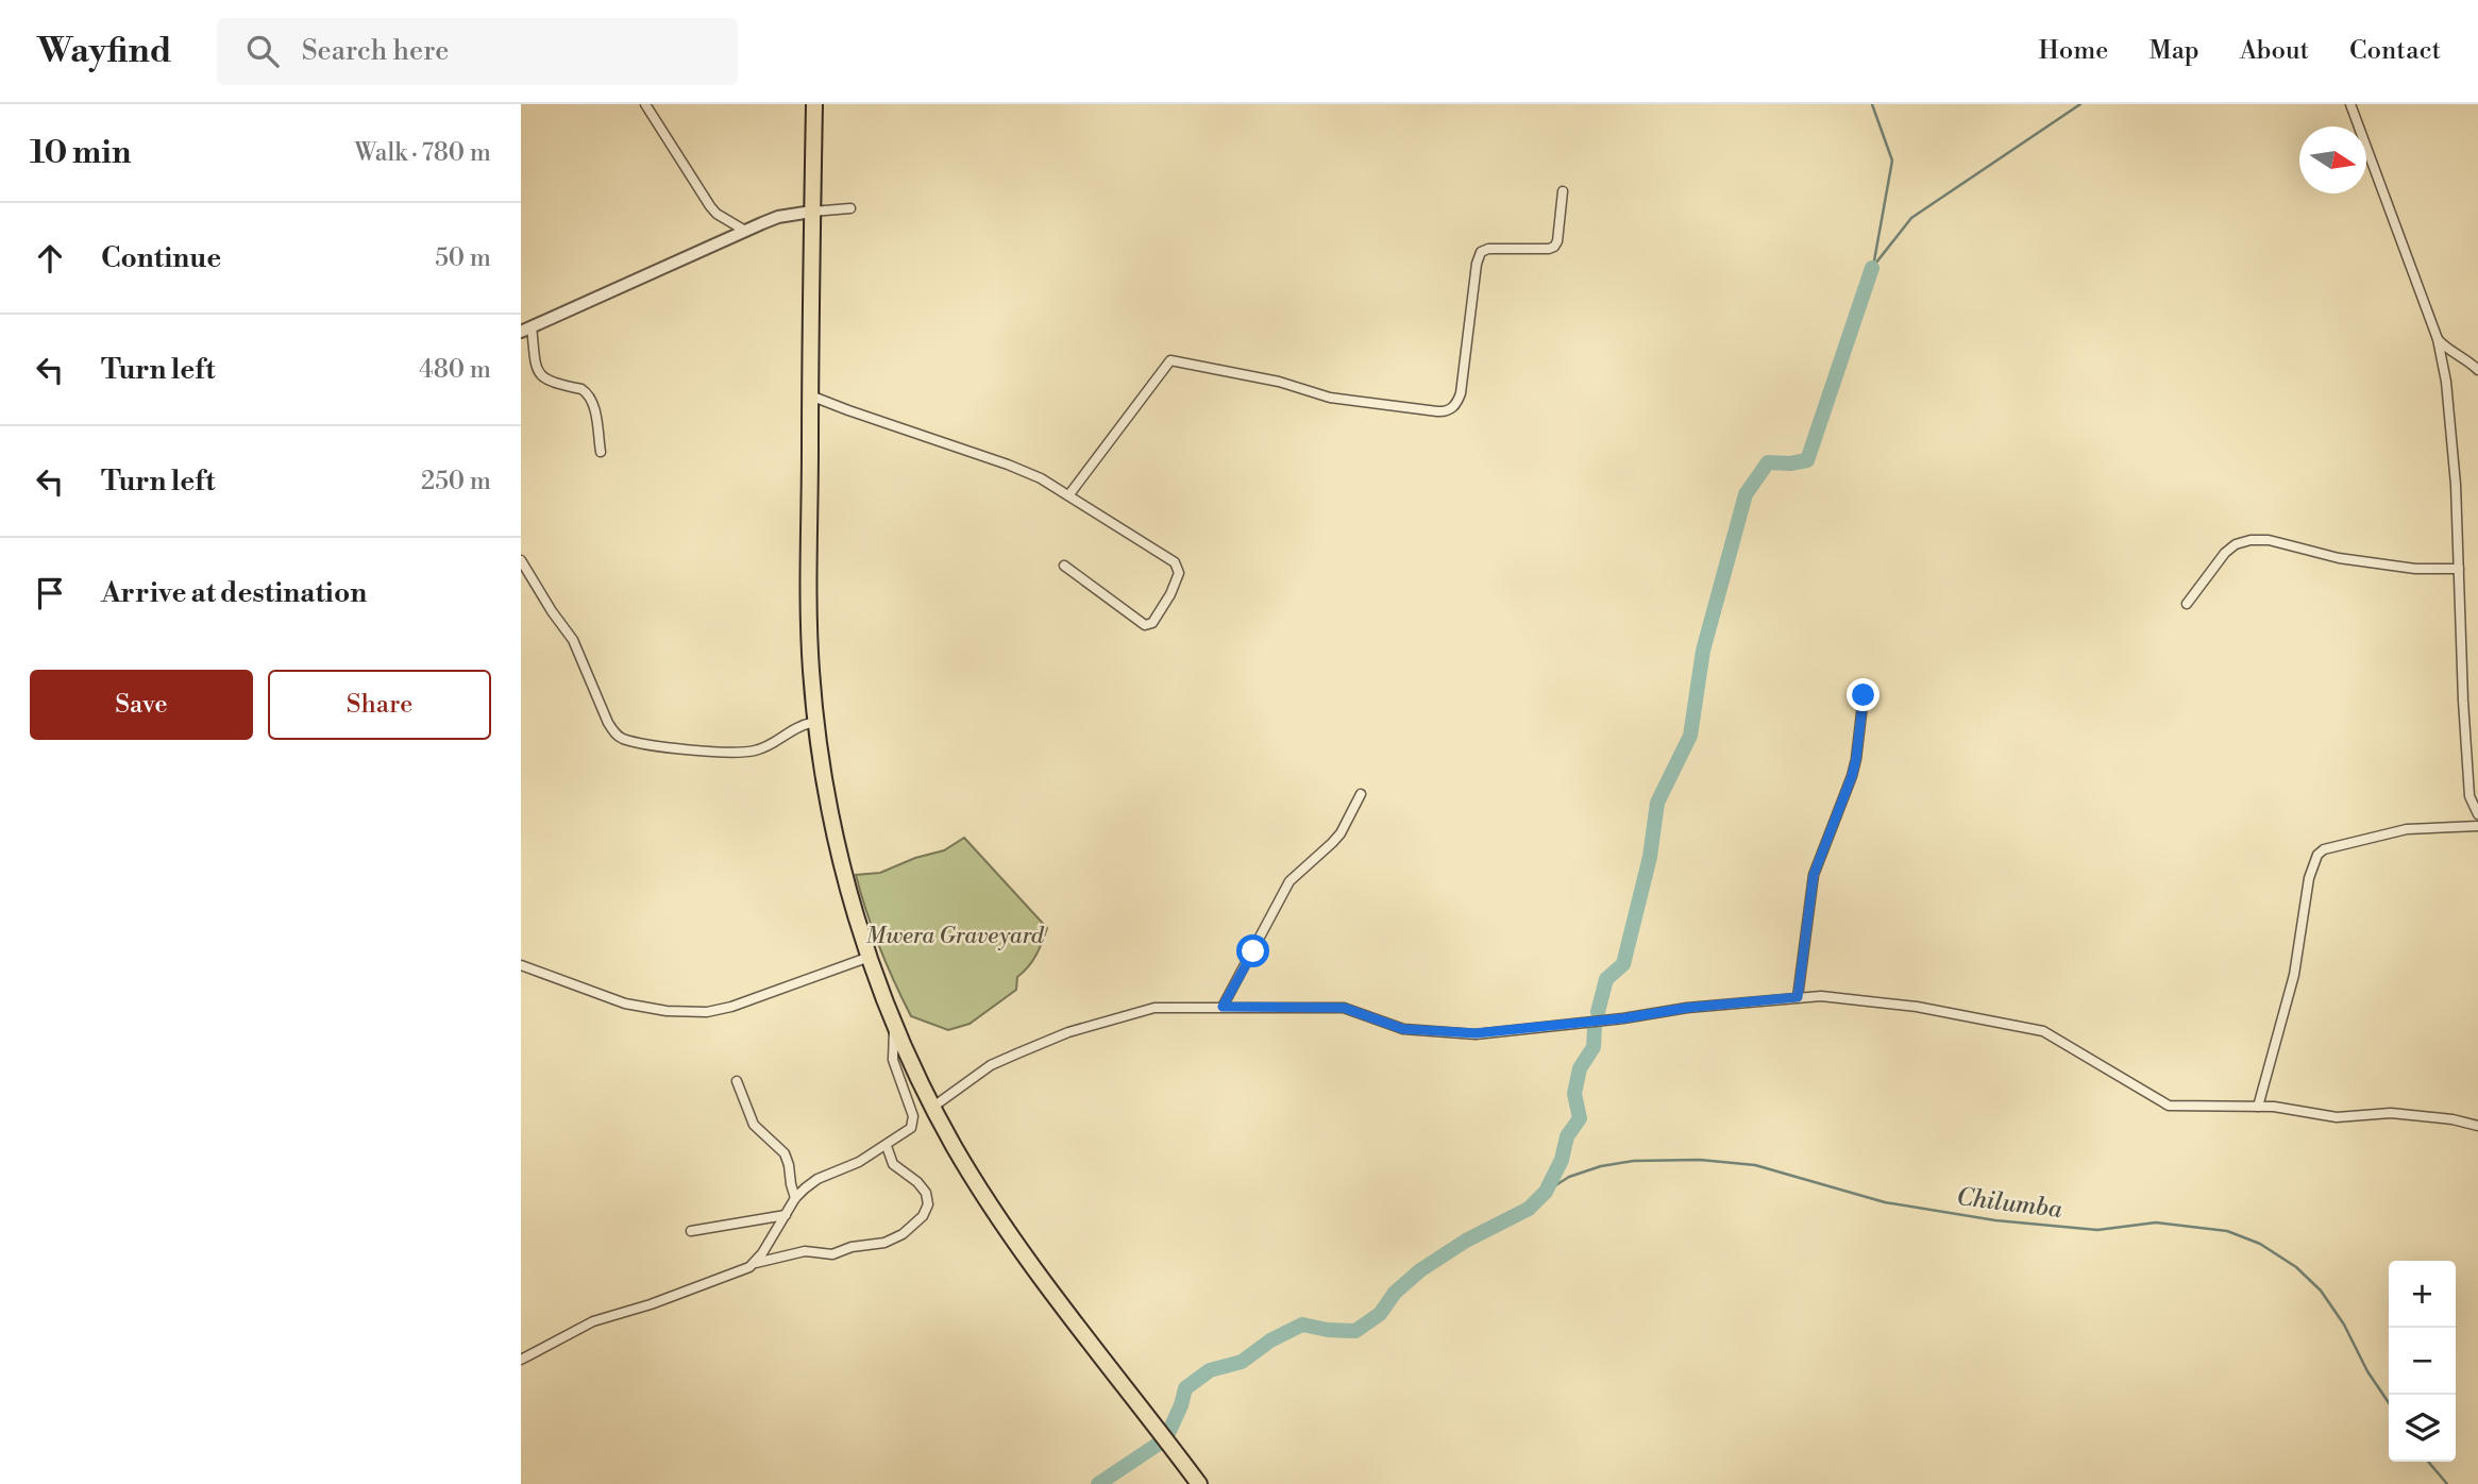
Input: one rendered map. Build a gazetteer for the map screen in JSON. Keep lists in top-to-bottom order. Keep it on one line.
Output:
{"water":["Chilumba"],"parks":["Mwera Graveyard"],"north":"right","page":{"header":"Wayfind","search":"Search here","nav":["Home","Map","About","Contact"],"heading":["10 min","Walk · 780 m"],"list":[["Continue","50 m"],["Turn left","480 m"],["Turn left","250 m"],"Arrive at destination"],"buttons":["Save","Share"],"map_buttons":["+","−"]}}
